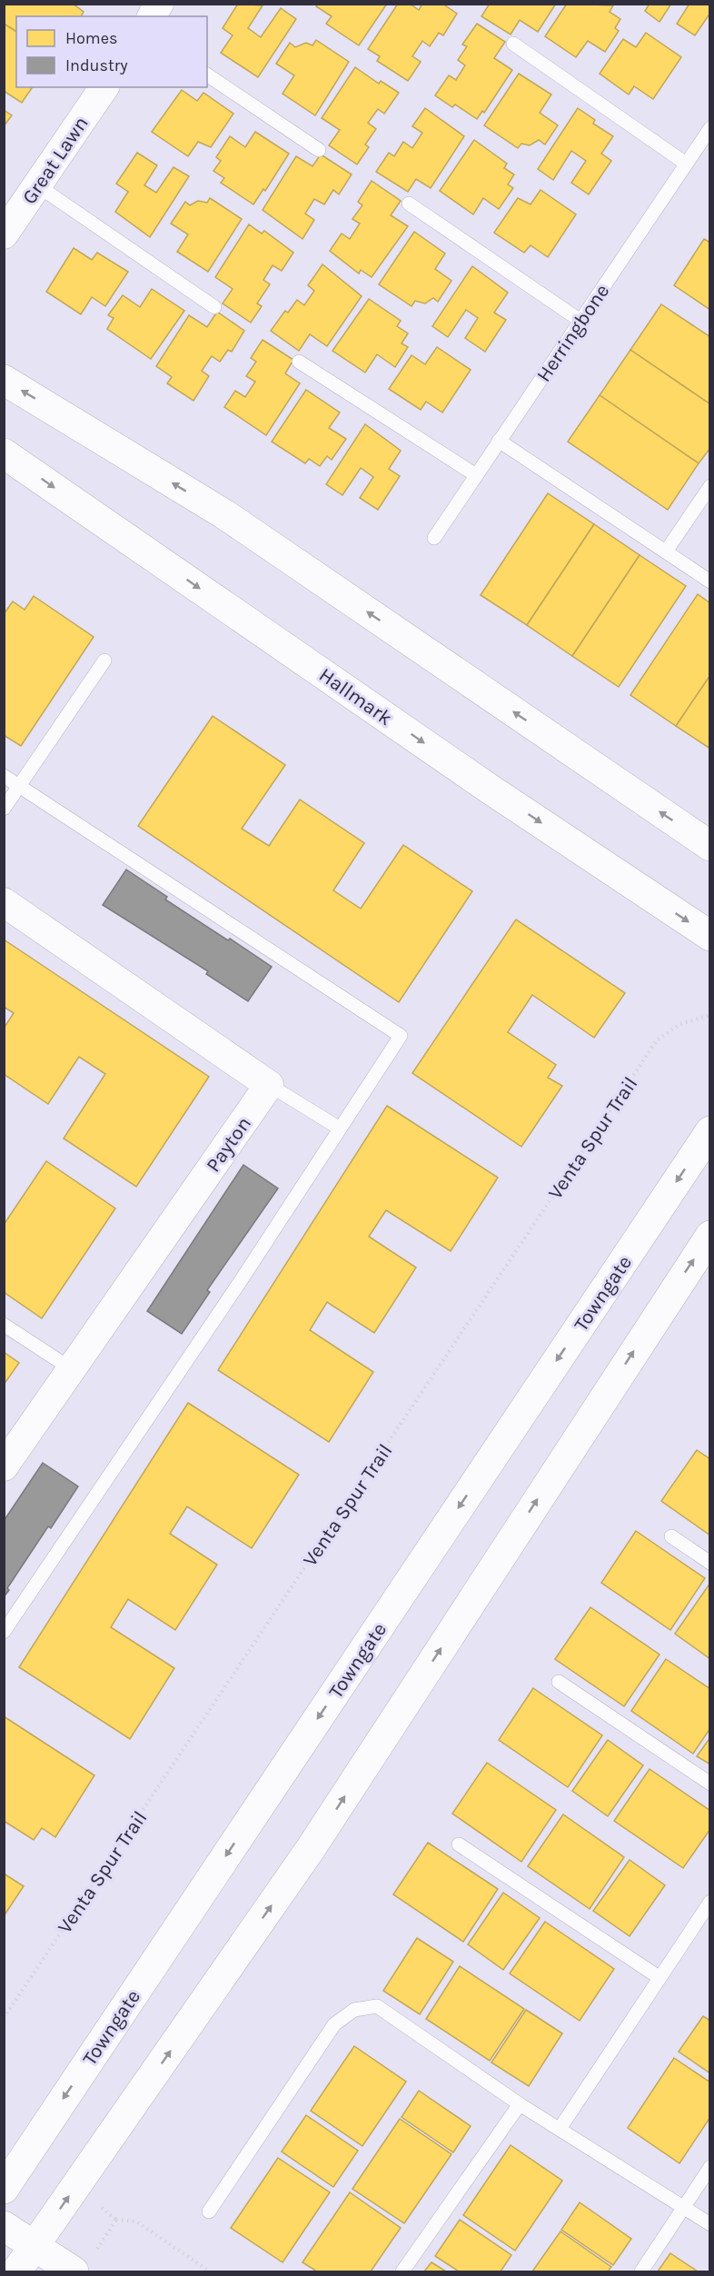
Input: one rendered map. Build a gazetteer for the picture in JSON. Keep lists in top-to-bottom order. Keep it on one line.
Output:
{"streets":{"street":["Great Lawn","Hallmark","Payton","Towngate"],"lane":["Herringbone"],"path":["Venta Spur Trail"]},"legend":["Homes","Industry"]}
